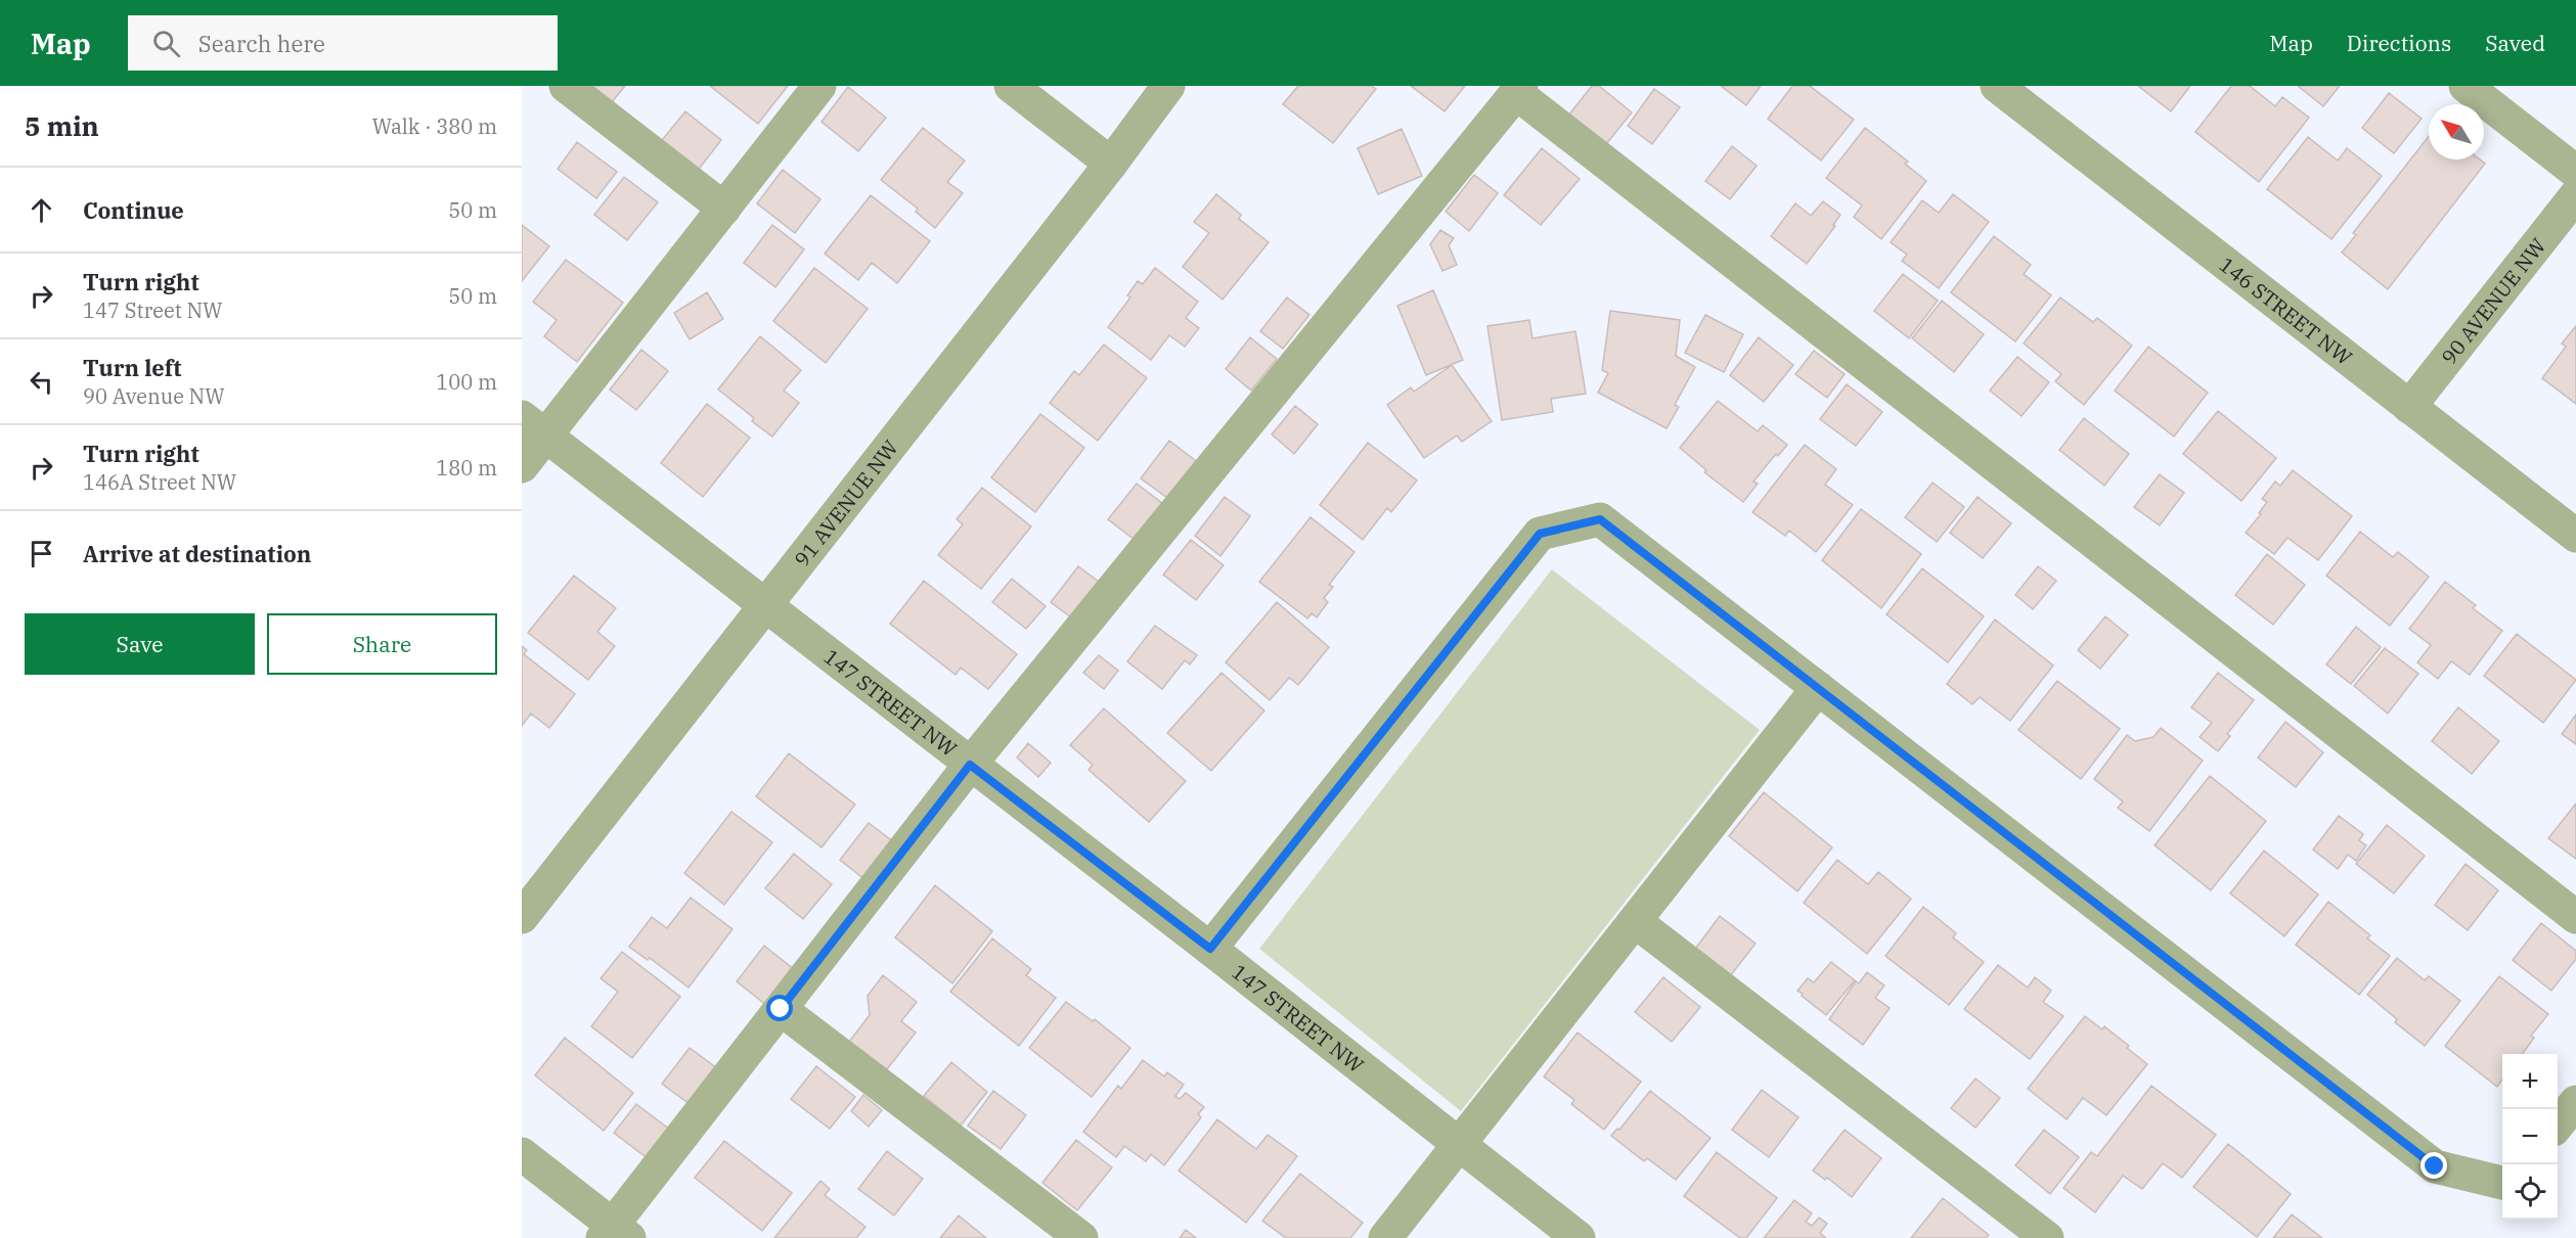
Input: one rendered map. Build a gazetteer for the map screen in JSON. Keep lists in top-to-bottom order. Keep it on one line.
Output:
{"streets":{"street":["90 AVENUE NW","146 STREET NW","91 AVENUE NW","147 STREET NW"]},"crossings":[["90 AVENUE NW","146 STREET NW"],["91 AVENUE NW","147 STREET NW"]],"north":"top left","page":{"header":"Map","search":"Search here","nav":["Map","Directions","Saved"],"heading":["5 min","Walk · 380 m"],"list":[["Continue","50 m"],["Turn right","147 Street NW","50 m"],["Turn left","90 Avenue NW","100 m"],["Turn right","146A Street NW","180 m"],"Arrive at destination"],"buttons":["Save","Share"],"map_buttons":["+","−"]}}
